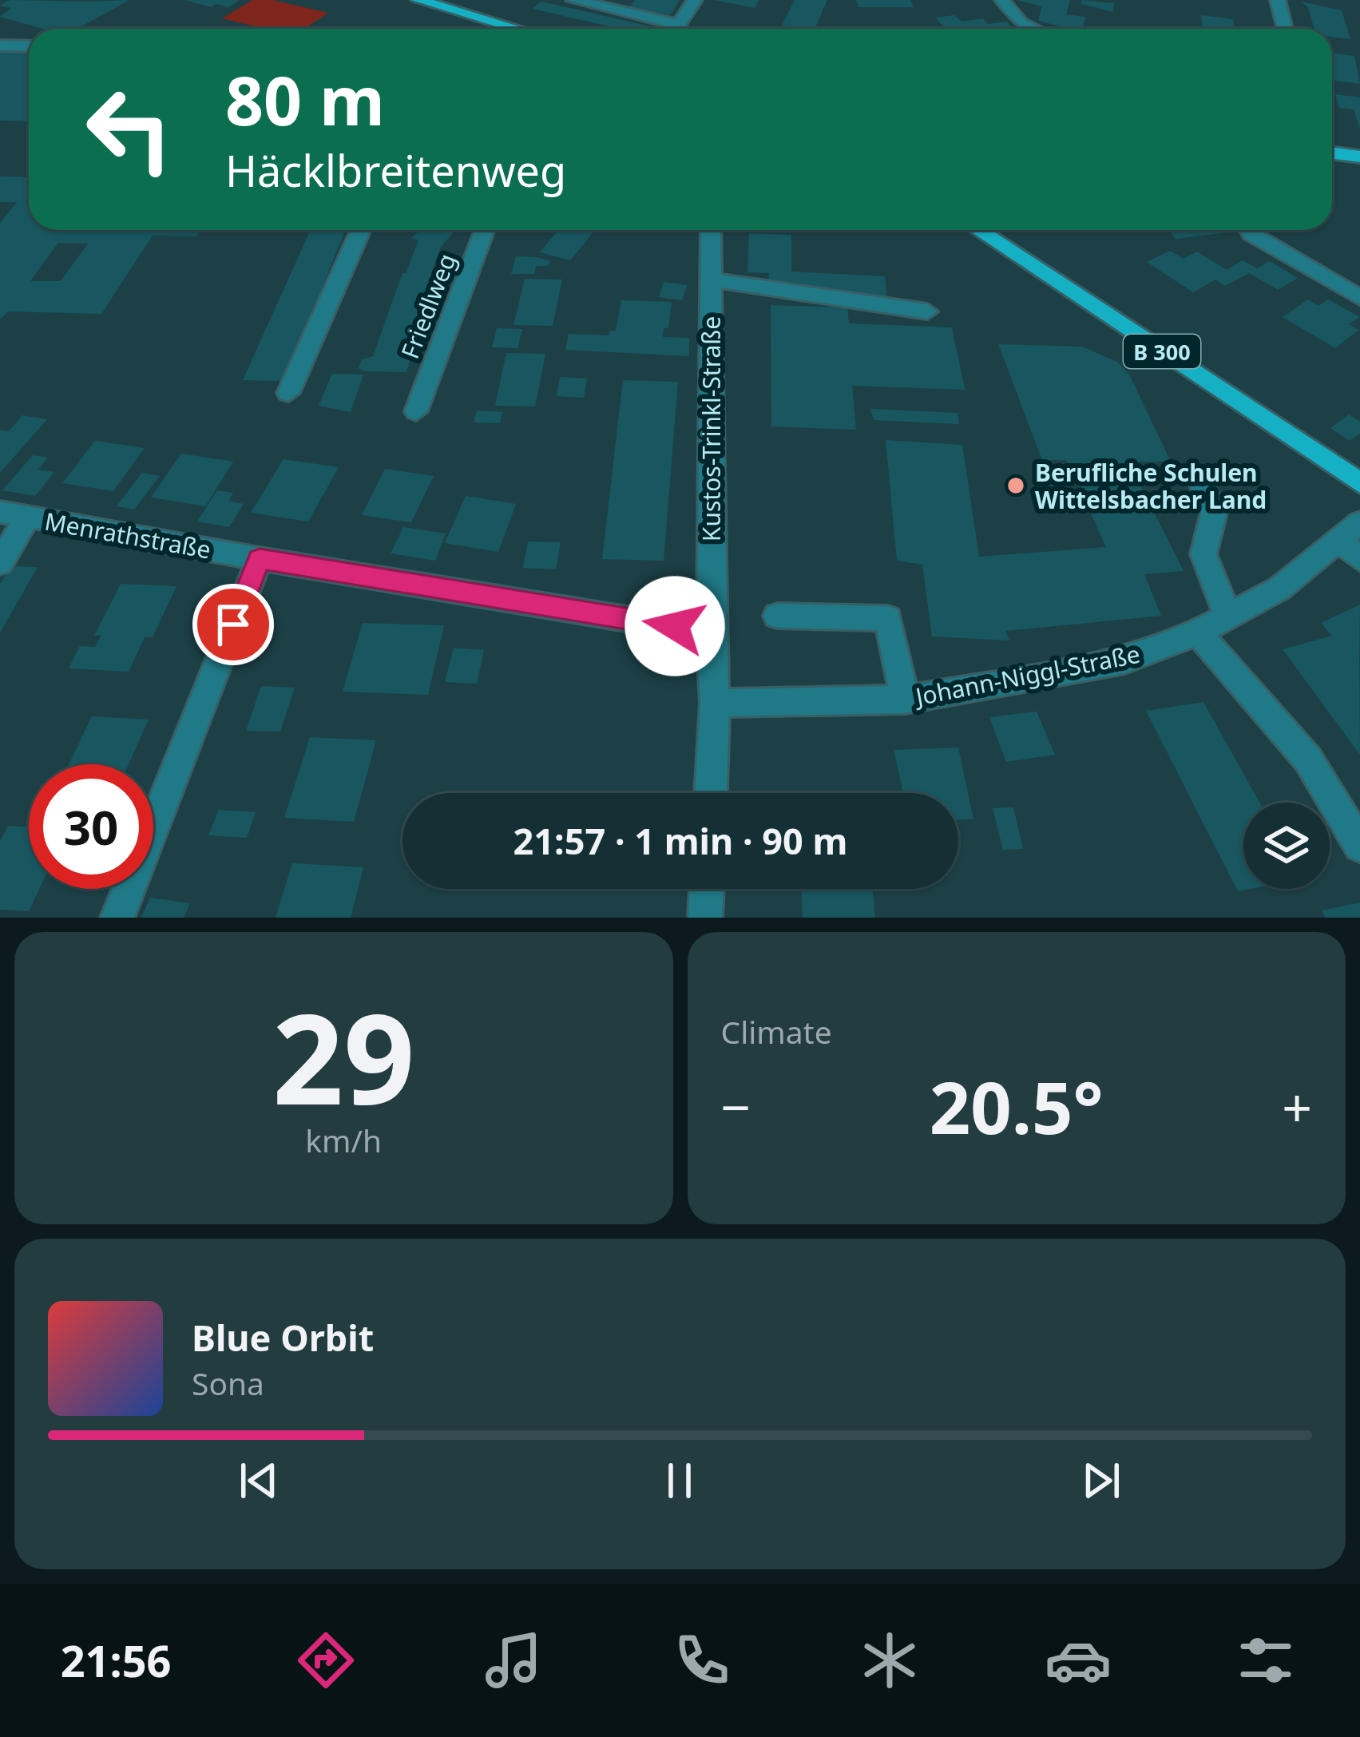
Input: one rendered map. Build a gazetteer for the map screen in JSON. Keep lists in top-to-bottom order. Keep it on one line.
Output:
{"streets":{"main road":["B 300"],"street":["Friedlweg","Kustos-Trinkl-Straße","Menrathstraße","Johann-Niggl-Straße"]},"crossings":[["Kustos-Trinkl-Straße","Menrathstraße"],["Kustos-Trinkl-Straße","Johann-Niggl-Straße"]],"places":["Berufliche Schulen Wittelsbacher Land"],"page":{"turn":["80 m","Häcklbreitenweg"],"limit":"30","trip":"21:57 · 1 min · 90 m","tile":[["29","km/h"],"Climate"],"heat":["−","20.5°","+"],"song":["Blue Orbit","Sona"],"tabs":"21:56"}}
